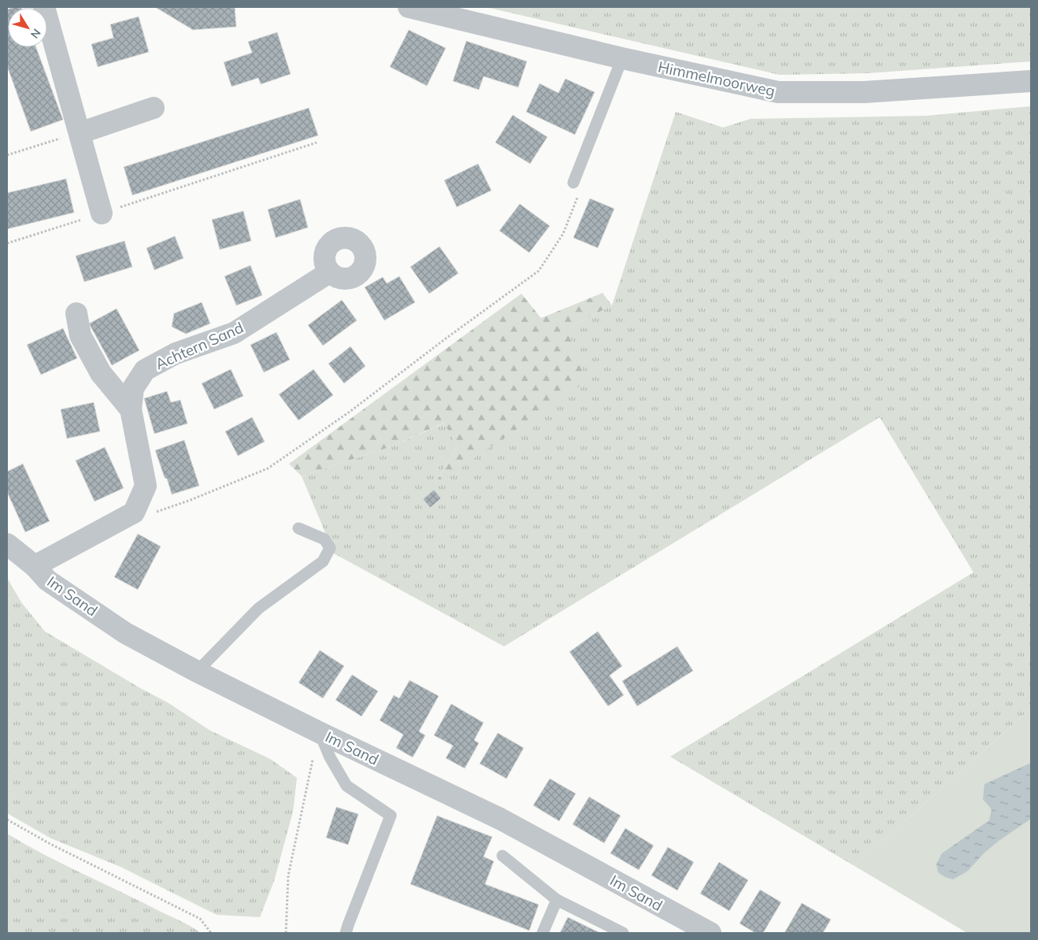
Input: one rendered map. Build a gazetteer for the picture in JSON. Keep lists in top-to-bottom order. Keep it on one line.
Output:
{"streets":{"street":["Himmelmoorweg","Achtern Sand","Im Sand"]},"north":"bottom right"}
